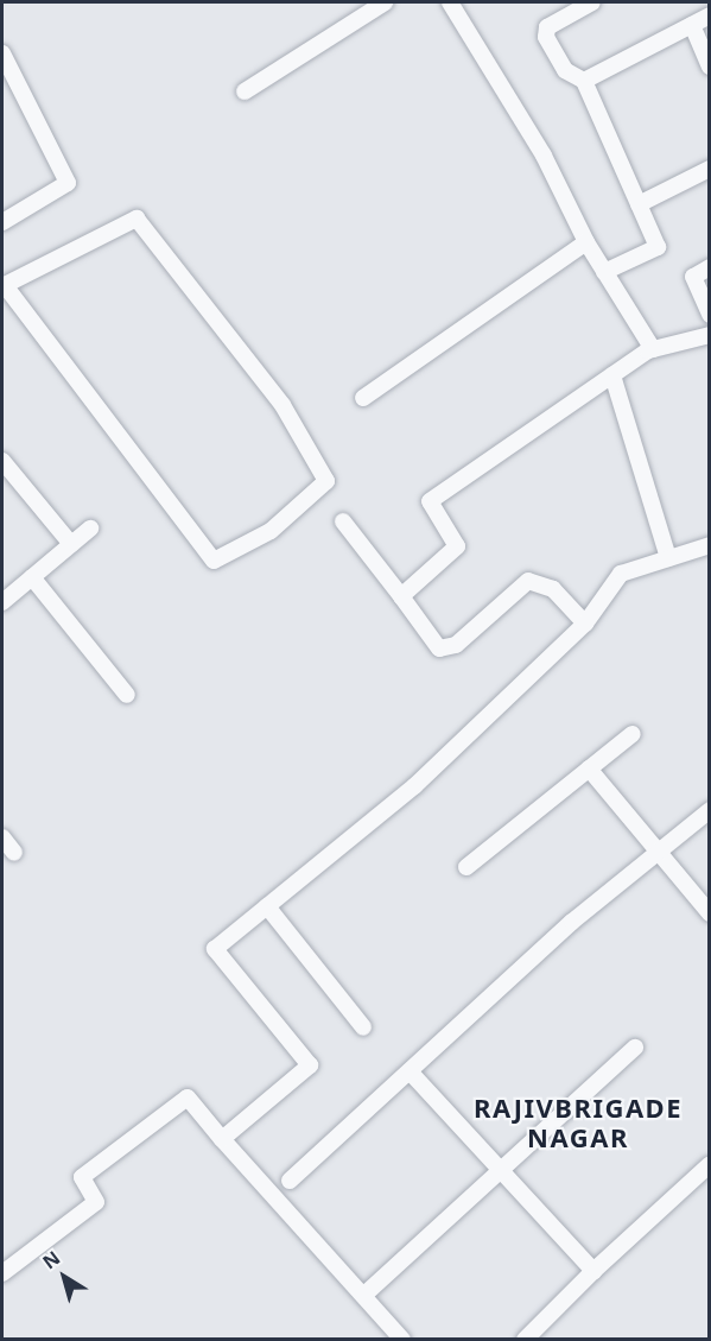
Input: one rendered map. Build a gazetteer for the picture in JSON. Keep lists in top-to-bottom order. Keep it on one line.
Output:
{"districts":["RAJIVBRIGADE NAGAR"],"north":"top left"}
